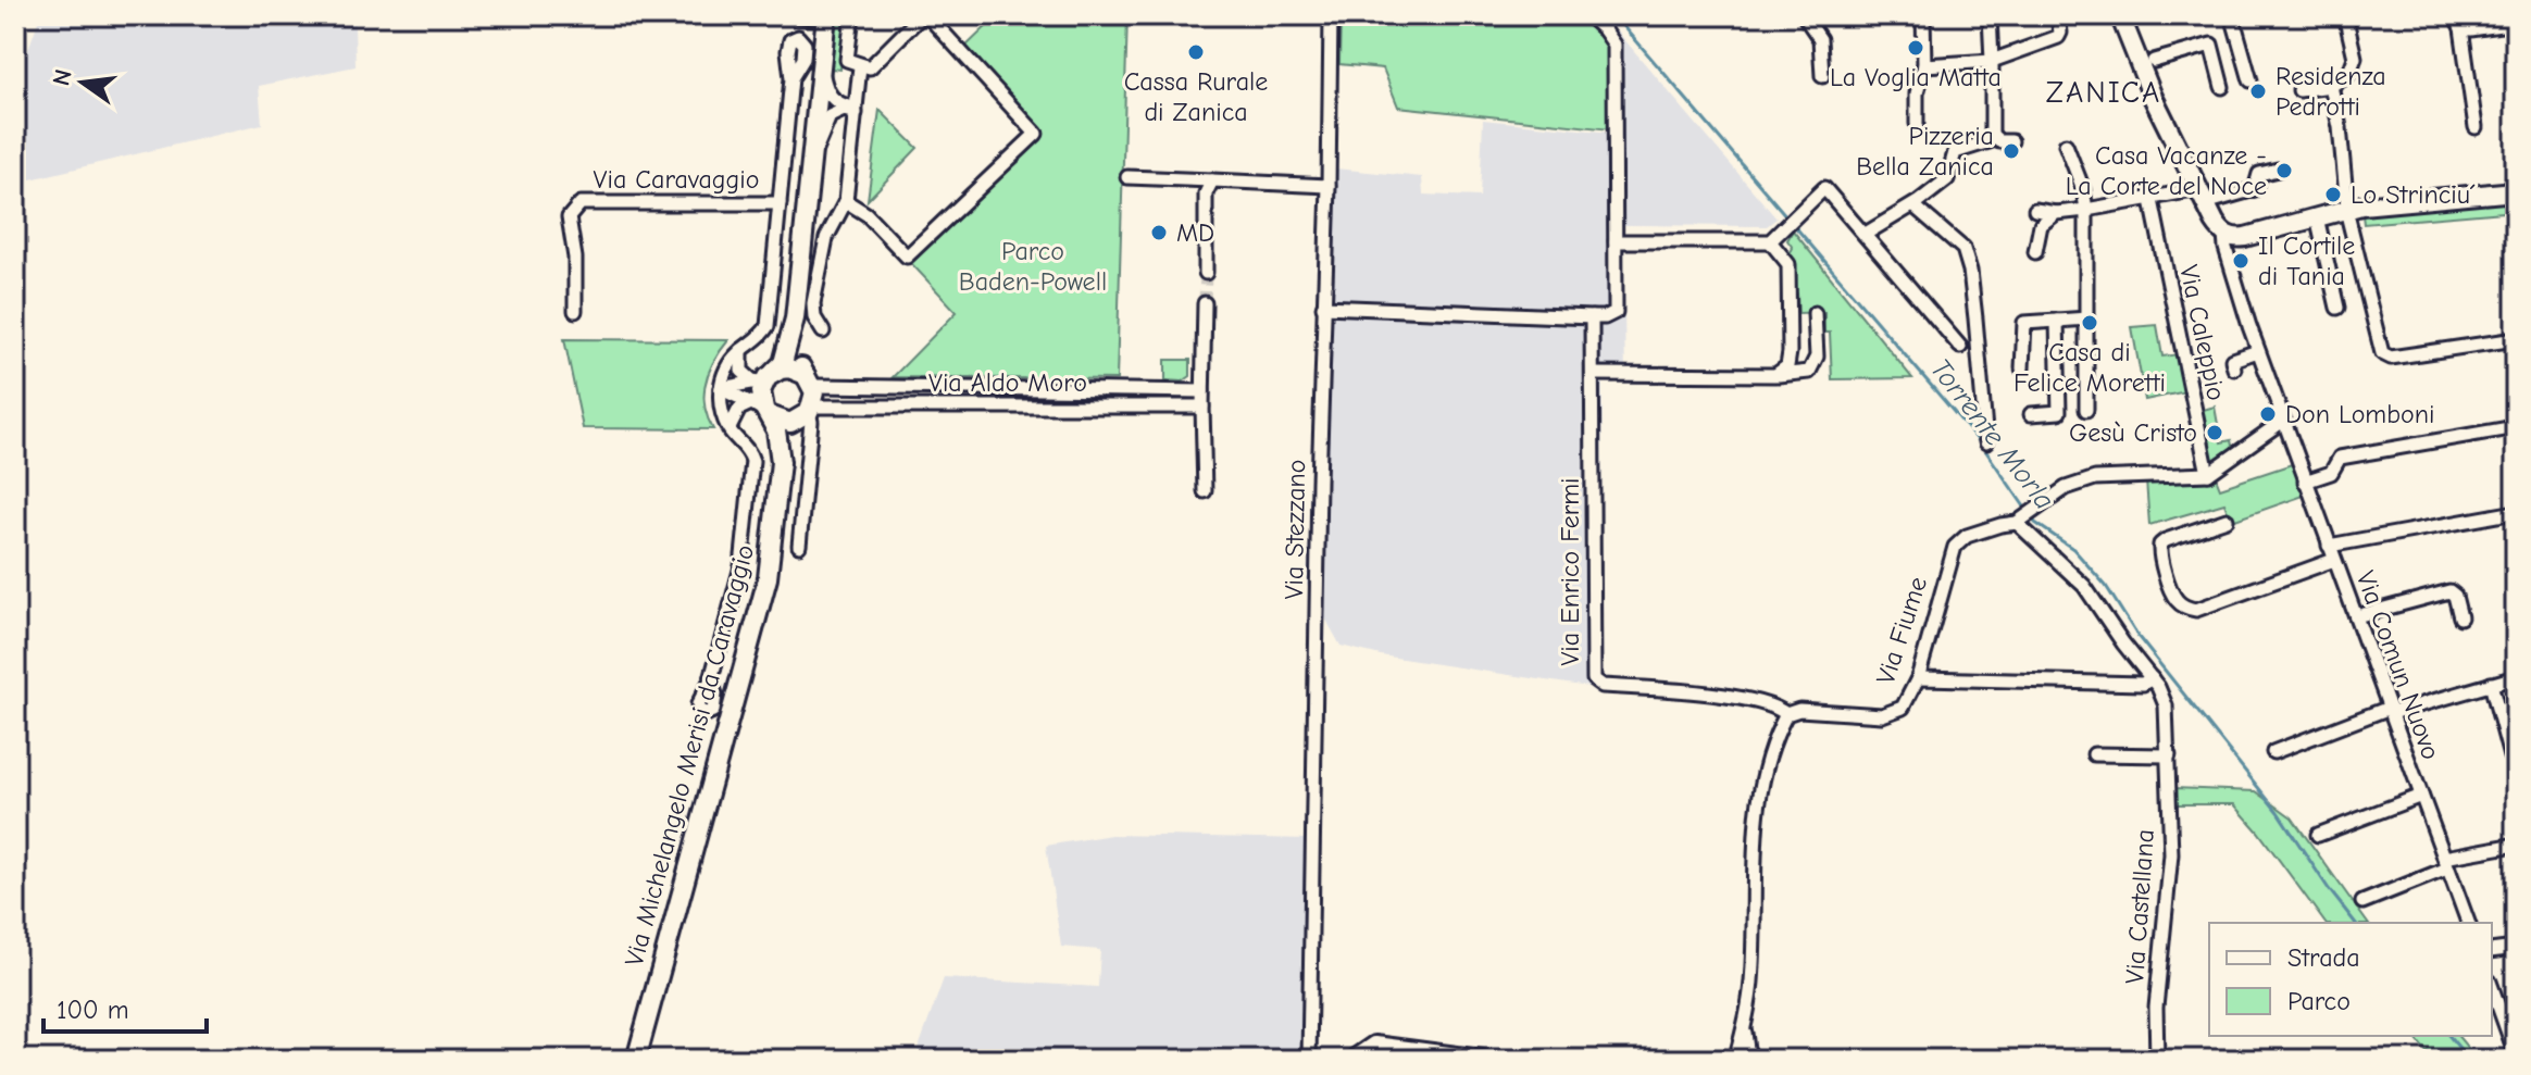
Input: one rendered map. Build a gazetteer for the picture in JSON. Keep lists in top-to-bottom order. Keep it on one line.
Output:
{"streets":{"street":["Via Caravaggio","Via Caleppio","Via Aldo Moro","Via Stezzano","Via Enrico Fermi","Via Fiume","Via Comun Nuovo","Via Michelangelo Merisi da Caravaggio","Via Castellana"]},"crossings":[["Via Caleppio","Via Fiume"],["Via Aldo Moro","Via Michelangelo Merisi da Caravaggio"],["Via Enrico Fermi","Via Fiume"],["Via Fiume","Via Castellana"]],"districts":["ZANICA"],"water":["Torrente Morla"],"parks":["Parco Baden-Powell"],"places":["La Voglia Matta","Cassa Rurale di Zanica","Residenza Pedrotti","Pizzeria Bella Zanica","Casa Vacanze - La Corte del Noce","Lo Strinciu´","MD","Il Cortile di Tania","Casa di Felice Moretti","Don Lomboni","Gesù Cristo"],"legend":["Strada","Parco"],"scale_bar":"100 m","north":"left"}
